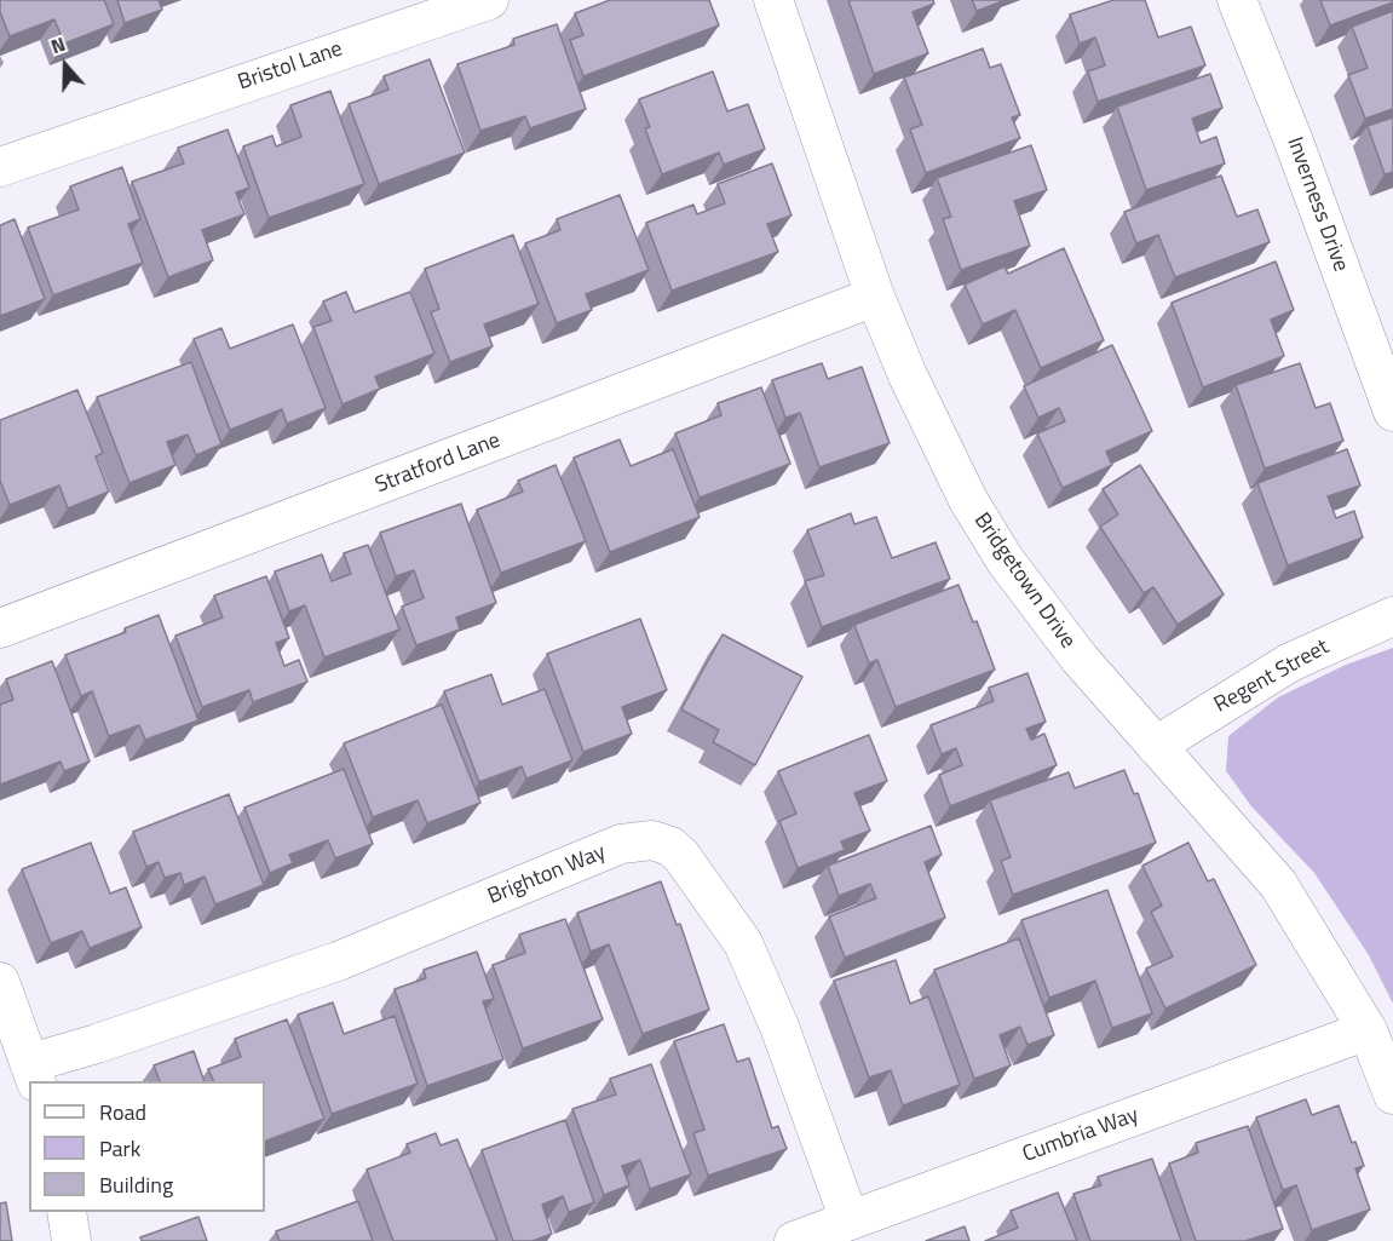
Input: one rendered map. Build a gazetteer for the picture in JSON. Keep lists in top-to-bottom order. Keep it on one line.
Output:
{"streets":{"street":["Bristol Lane","Inverness Drive","Stratford Lane","Bridgetown Drive","Regent Street","Brighton Way","Cumbria Way"]},"crossings":[["Stratford Lane","Bridgetown Drive"],["Bridgetown Drive","Regent Street"],["Bridgetown Drive","Cumbria Way"],["Brighton Way","Cumbria Way"]],"legend":["Road","Park","Building"],"north":"top"}
